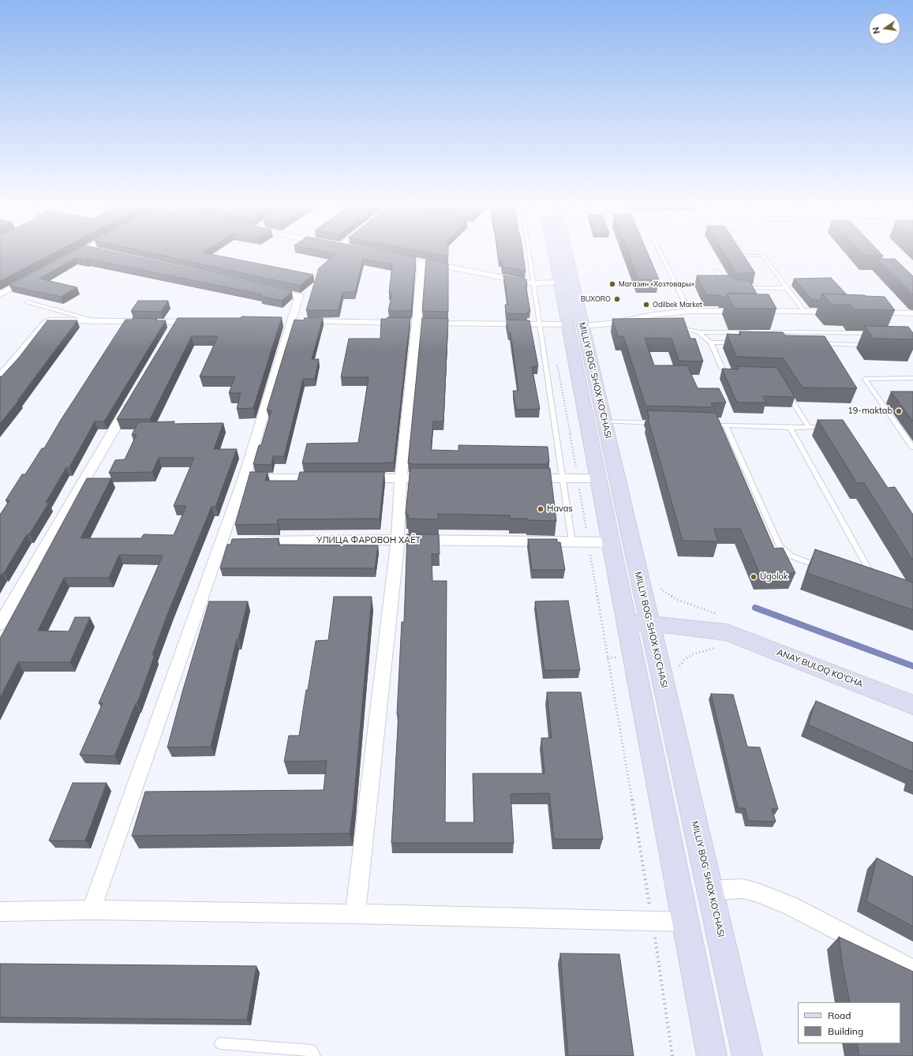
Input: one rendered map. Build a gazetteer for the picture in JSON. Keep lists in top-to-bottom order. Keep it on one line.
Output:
{"streets":{"main road":["MILLIY BOG‘ SHOX KO‘CHASI","ANAY BULOQ KO'CHA"],"street":["УЛИЦА ФАРОВОН ХАЁТ"]},"crossings":[["MILLIY BOG‘ SHOX KO‘CHASI","УЛИЦА ФАРОВОН ХАЁТ"],["MILLIY BOG‘ SHOX KO‘CHASI","ANAY BULOQ KO'CHA"]],"places":["Магазин «Хозтовары»","BUXORO","Odilbek Market","19-maktab","Havas","Ugolok"],"legend":["Road","Building"],"north":"left"}
